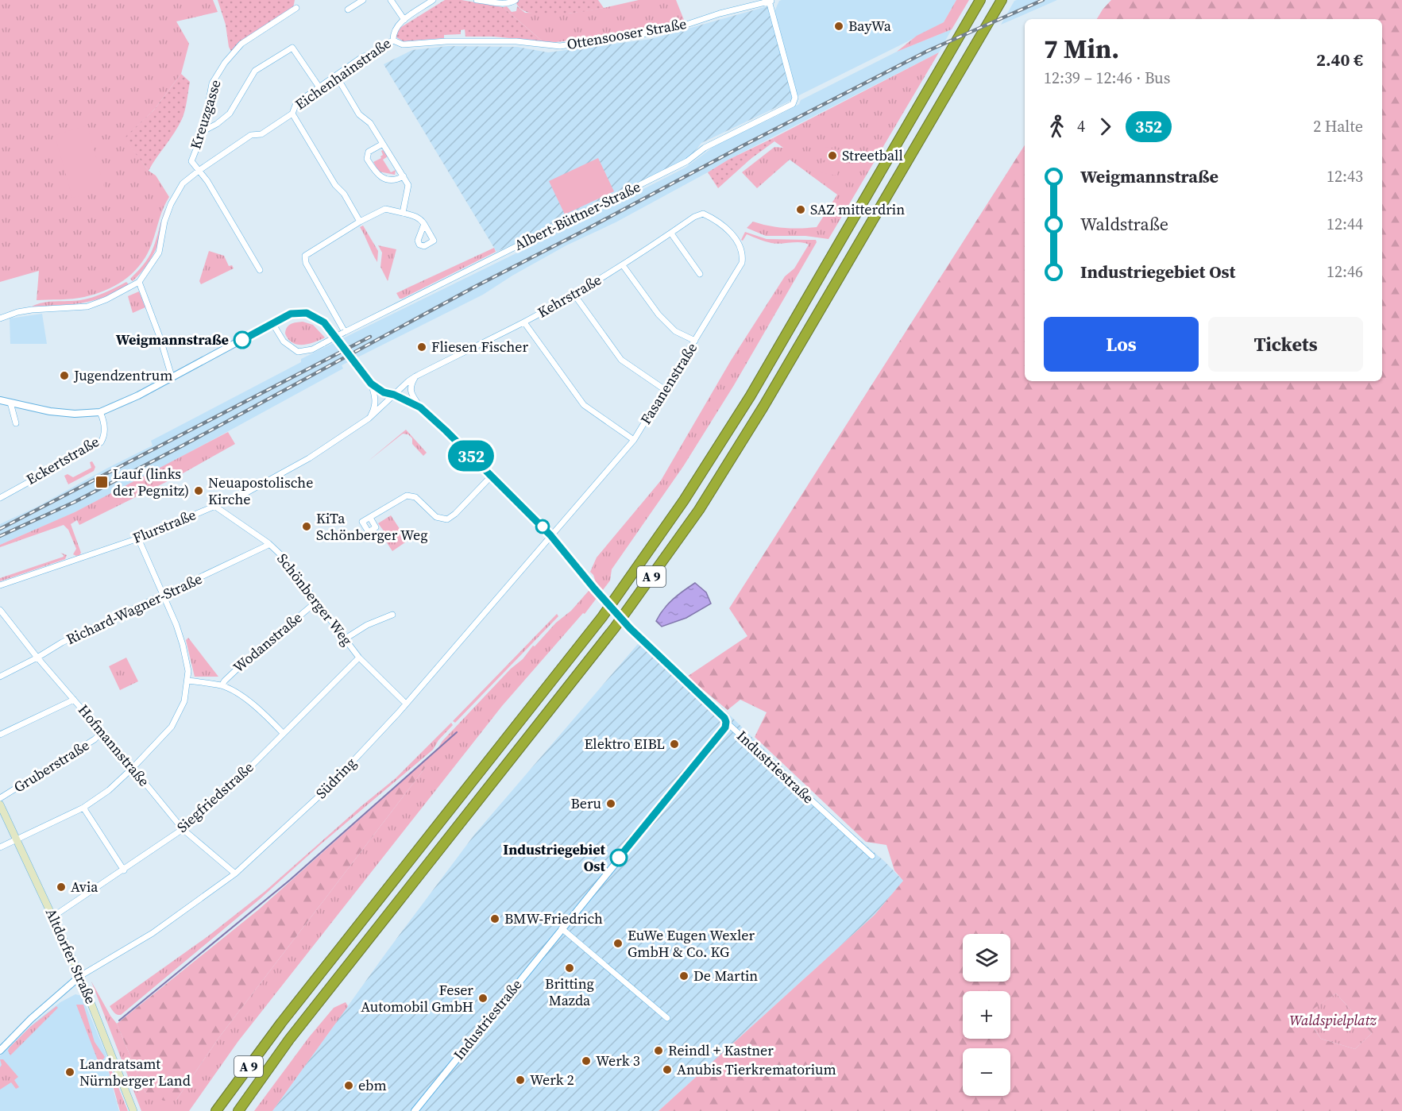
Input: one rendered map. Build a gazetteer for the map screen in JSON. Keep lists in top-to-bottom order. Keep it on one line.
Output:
{"streets":{"highway":["A 9"],"main road":["Altdorfer Straße"],"street":["Ottensooser Straße","Eichenhainstraße","Kreuzgasse","Albert-Büttner-Straße","Kehrstraße","Fasanenstraße","Eckertstraße","Flurstraße","Schönberger Weg","Richard-Wagner-Straße","Wodanstraße","Hofmannstraße","Gruberstraße","Industriestraße","Südring","Siegfriedstraße"]},"crossings":[["Ottensooser Straße","Eichenhainstraße"],["Ottensooser Straße","Albert-Büttner-Straße"],["Eichenhainstraße","Kreuzgasse"],["Kehrstraße","Fasanenstraße"],["Kehrstraße","Flurstraße"],["Fasanenstraße","Südring"],["Flurstraße","Schönberger Weg"],["Schönberger Weg","Richard-Wagner-Straße"],["Schönberger Weg","Wodanstraße"],["Schönberger Weg","Südring"],["Schönberger Weg","Siegfriedstraße"],["Richard-Wagner-Straße","Hofmannstraße"],["Hofmannstraße","Gruberstraße"],["Hofmannstraße","Südring"],["Hofmannstraße","Siegfriedstraße"],["Südring","Altdorfer Straße"],["Siegfriedstraße","Altdorfer Straße"]],"parks":["Waldspielplatz"],"places":{"other":["BayWa","Streetball","SAZ mitterdrin","Weigmannstraße","Fliesen Fischer","Jugendzentrum","Neuapostolische Kirche","KiTa Schönberger Weg","Elektro EIBL","Beru","Industriegebiet Ost","Avia","BMW-Friedrich","EuWe Eugen Wexler GmbH & Co. KG","Britting Mazda","De Martin","Feser Automobil GmbH","Reindl + Kastner","Werk 3","Anubis Tierkrematorium","Landratsamt Nürnberger Land","Werk 2","ebm"],"transit":["Lauf (links der Pegnitz)"]},"lines":["bus line 352"],"page":{"on_map":"352","heading":["7 Min.","12:39 – 12:46 · Bus","2.40 €"],"legs":["4","352","2 Halte"],"list":[{"name":"Weigmannstraße","value":"12:43"},{"name":"Waldstraße","value":"12:44"},{"name":"Industriegebiet Ost","value":"12:46"}],"buttons":["Los","Tickets"],"map_buttons":["+","−"]}}
